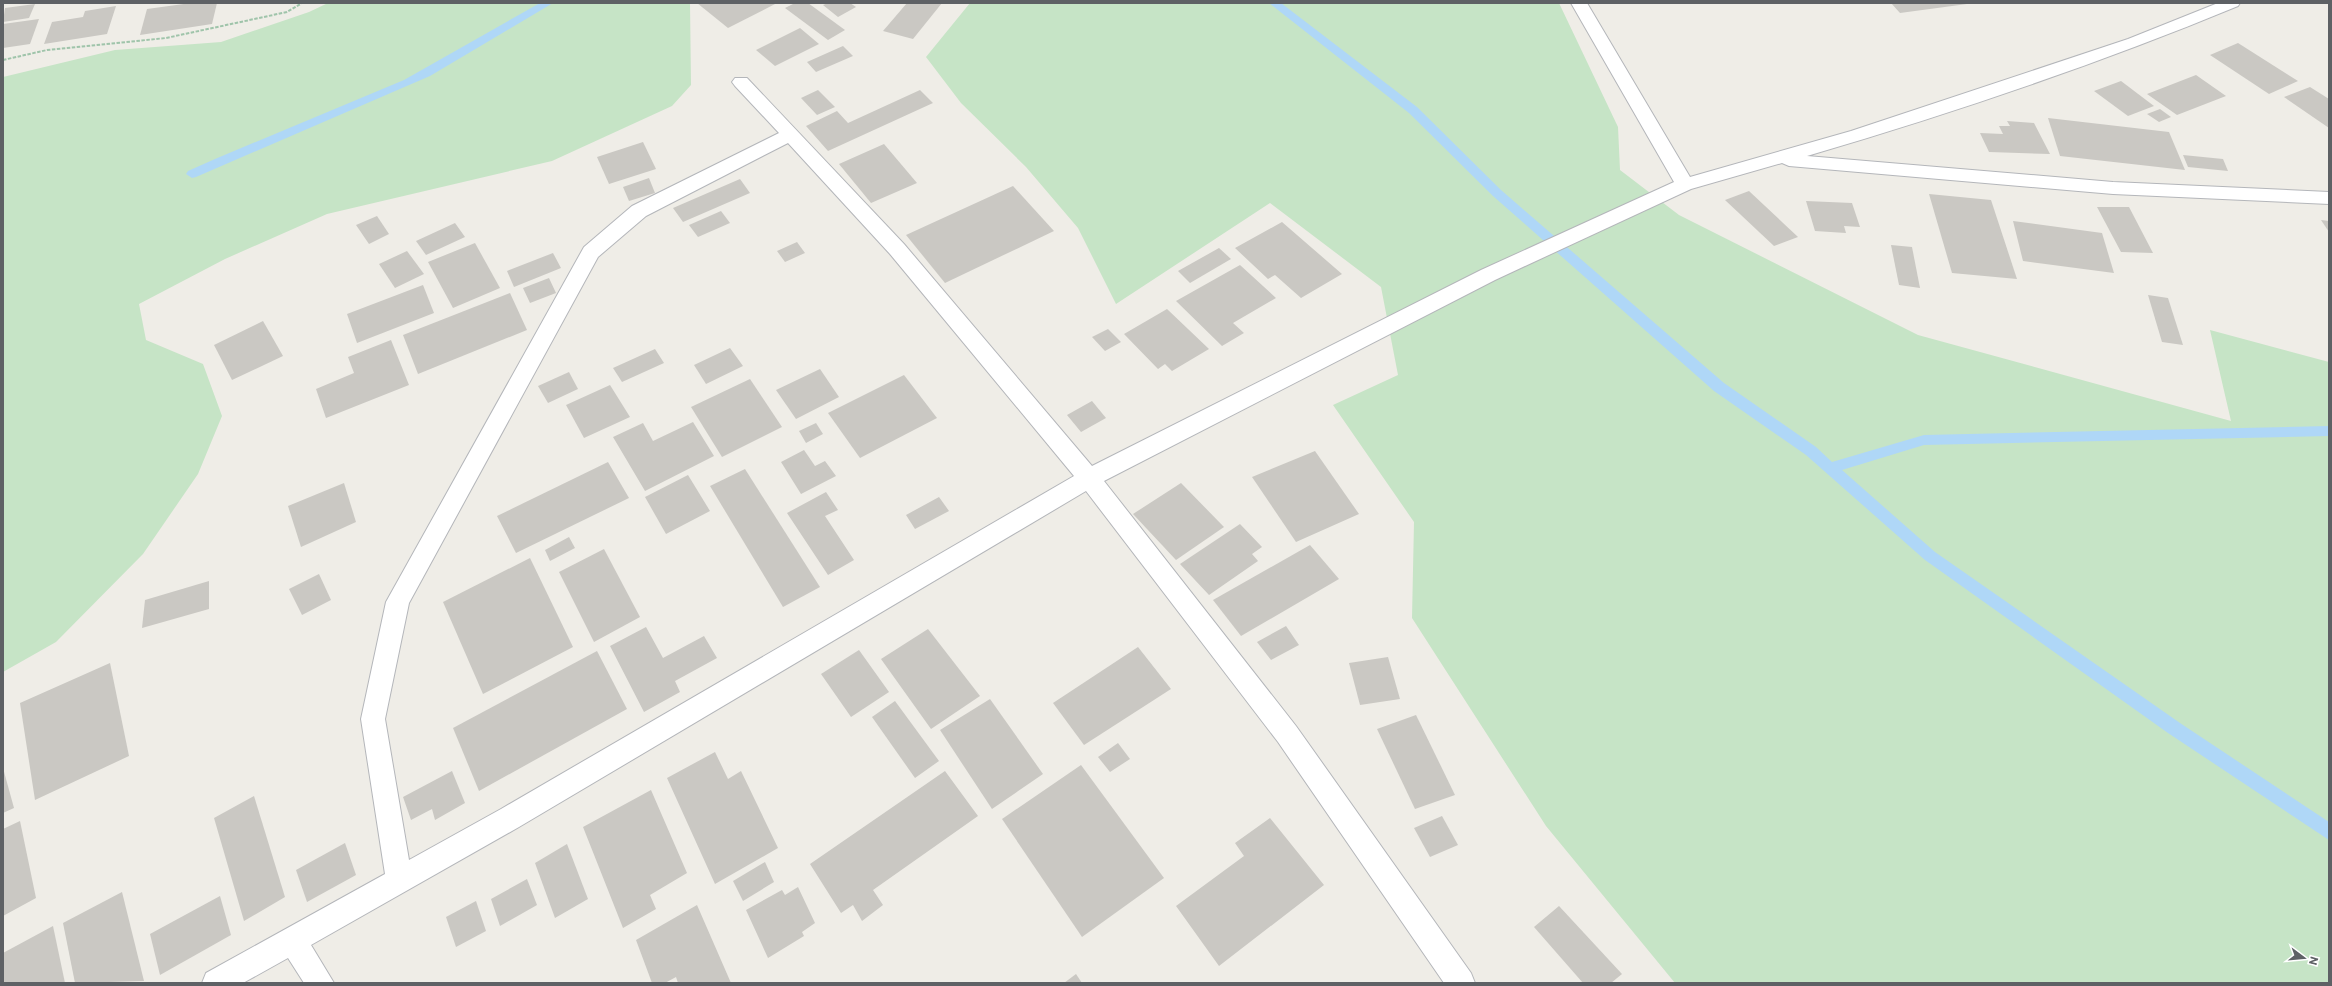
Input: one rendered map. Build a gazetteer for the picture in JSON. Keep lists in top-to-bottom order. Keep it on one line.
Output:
{"north":"right"}
